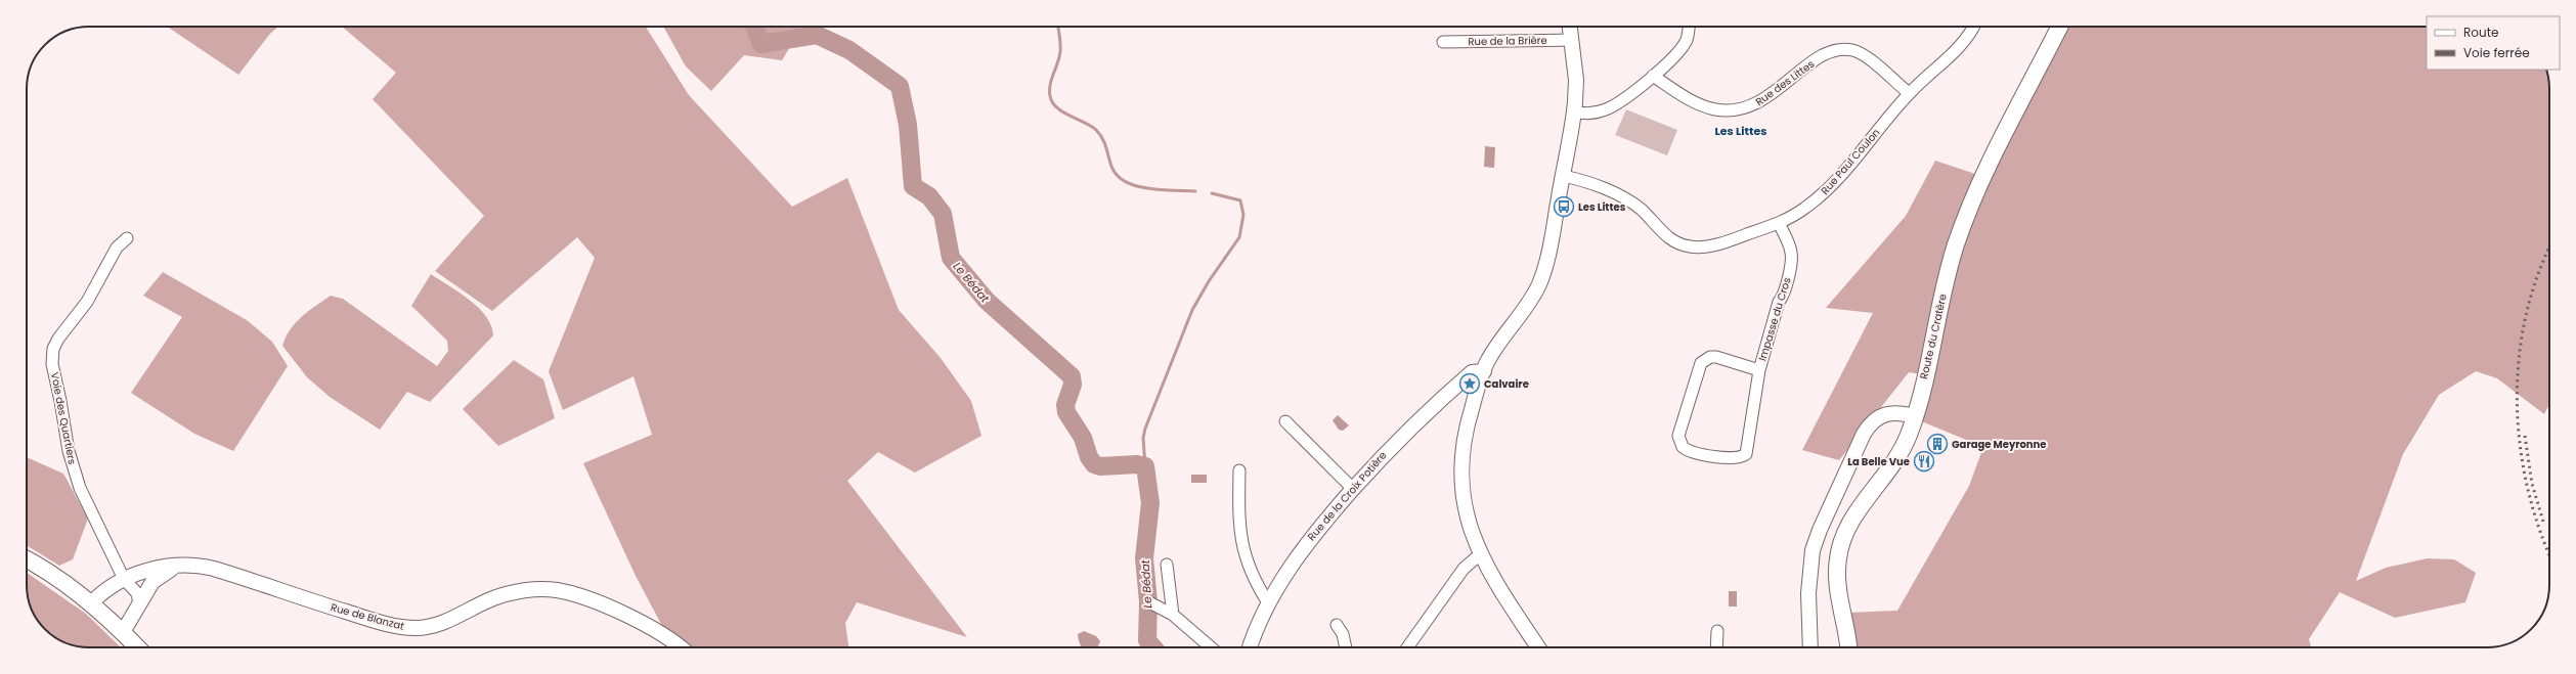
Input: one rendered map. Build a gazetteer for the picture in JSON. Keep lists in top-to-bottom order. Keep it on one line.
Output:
{"streets":{"main road":["Route du Cratère"],"street":["Rue de la Brière","Rue des Littes","Rue Paul Coulon","Impasse du Cros","Voie des Quartiers","Rue de la Croix Potière","Rue de Blanzat"]},"crossings":[["Rue des Littes","Rue Paul Coulon"],["Rue Paul Coulon","Impasse du Cros"],["Voie des Quartiers","Rue de Blanzat"]],"districts":["Les Littes"],"water":["Le Bédat"],"places":{"bus stop":["Les Littes"],"place":["Calvaire"],"building":["Garage Meyronne"],"restaurant":["La Belle Vue"]},"legend":["Route","Voie ferrée"]}
